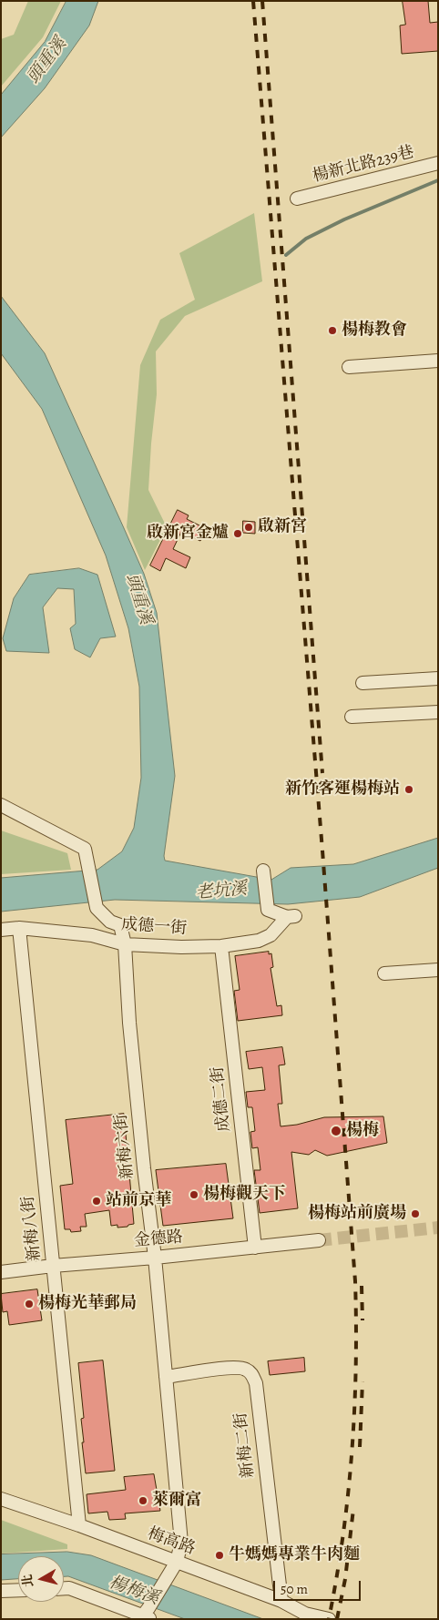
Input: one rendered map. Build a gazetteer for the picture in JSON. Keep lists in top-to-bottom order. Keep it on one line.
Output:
{"streets":{"street":["楊新北路239巷","成德一街","成德二街","新梅六街","新梅八街","金德路","新梅二街","梅高路"]},"crossings":[["成德一街","成德二街"],["成德一街","新梅六街"],["成德一街","新梅八街"],["成德二街","金德路"],["新梅六街","金德路"],["新梅六街","新梅二街"],["新梅六街","梅高路"],["新梅八街","金德路"],["新梅八街","梅高路"],["新梅二街","梅高路"]],"water":["頭重溪","老坑溪","楊梅溪"],"places":["楊梅教會","啟新宮","啟新宮金爐","新竹客運楊梅站","楊梅","楊梅觀天下","站前京華","楊梅站前廣場","楊梅光華郵局","萊爾富","牛媽媽專業牛肉麵"],"scale_bar":"50 m","north":"left"}
